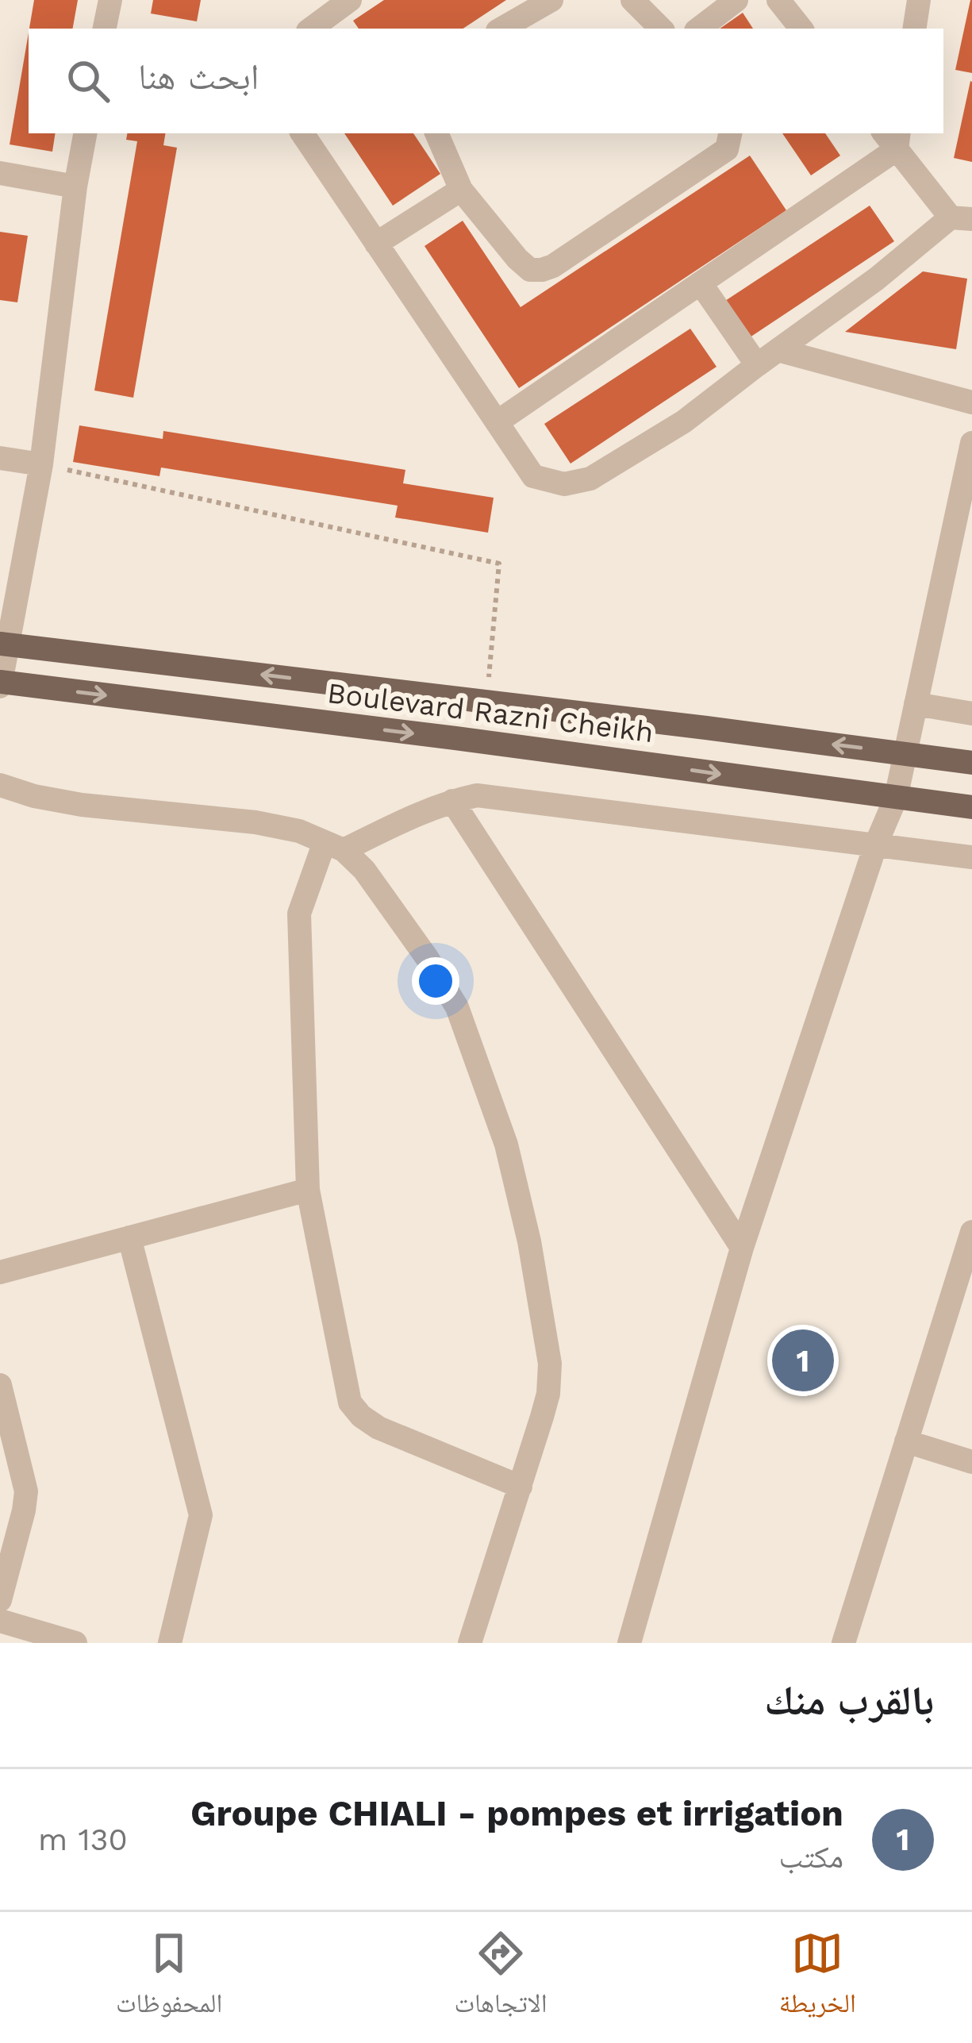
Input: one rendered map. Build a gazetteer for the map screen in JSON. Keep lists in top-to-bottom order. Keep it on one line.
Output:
{"streets":{"main road":["Boulevard Razni Cheikh"]},"page":{"search":"ابحث هنا","pins":"1","heading":"بالقرب منك","list":[{"mark":"1","name":"Groupe CHIALI - pompes et irrigation","note":"مكتب","value":"130 m"}],"nav":["الخريطة","الاتجاهات","المحفوظات"]}}
